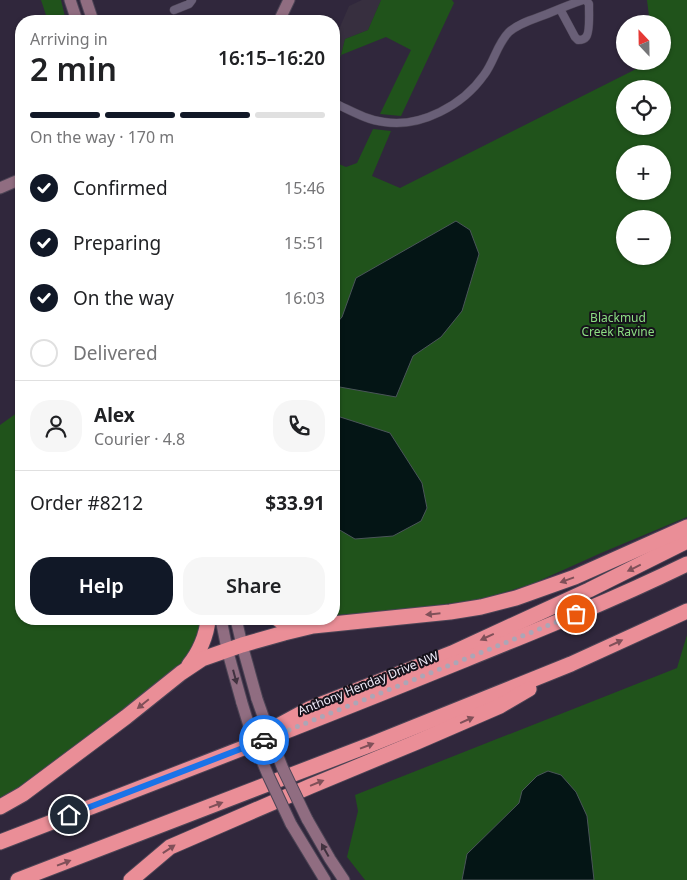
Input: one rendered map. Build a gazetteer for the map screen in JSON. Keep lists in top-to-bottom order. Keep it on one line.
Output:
{"streets":{"highway":["Anthony Henday Drive NW"]},"parks":["Blackmud Creek Ravine"],"north":"top","page":{"map_buttons":["+","−"],"heading":["2 min","Arriving in","16:15–16:20"],"panel":["Alex","Courier · 4.8","Order #8212","$33.91"],"bar":"On the way · 170 m","list":[["Confirmed","15:46"],["Preparing","15:51"],["On the way","16:03"],"Delivered"],"buttons":["Help","Share"]}}
